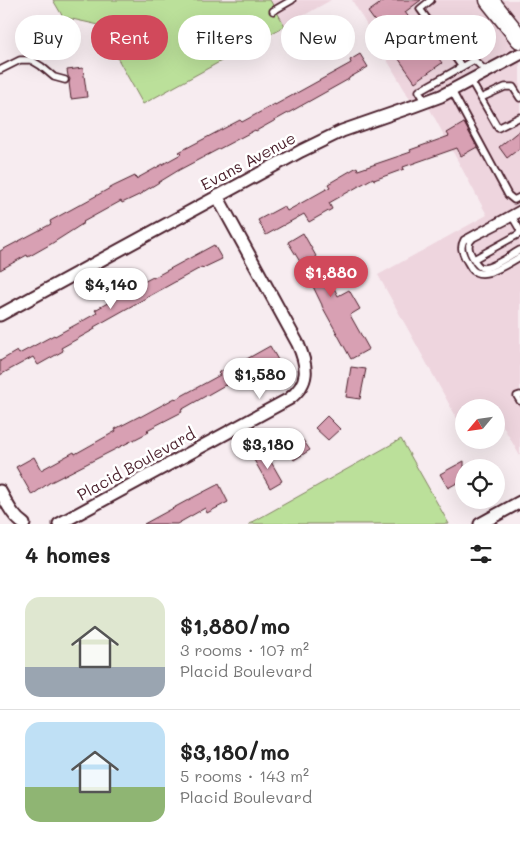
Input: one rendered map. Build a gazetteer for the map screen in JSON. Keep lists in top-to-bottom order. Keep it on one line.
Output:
{"streets":{"street":["Evans Avenue","Placid Boulevard"]},"crossings":[["Evans Avenue","Placid Boulevard"]],"north":"bottom left","page":{"chip":["Buy","Rent","Filters","New","Apartment"],"price":["$1,880","$4,140","$1,580","$3,180"],"heading":"4 homes","list":[{"name":"$1,880/mo","note":"3 rooms · 107 m² · Placid Boulevard"},{"name":"$3,180/mo","note":"5 rooms · 143 m² · Placid Boulevard"}]}}
